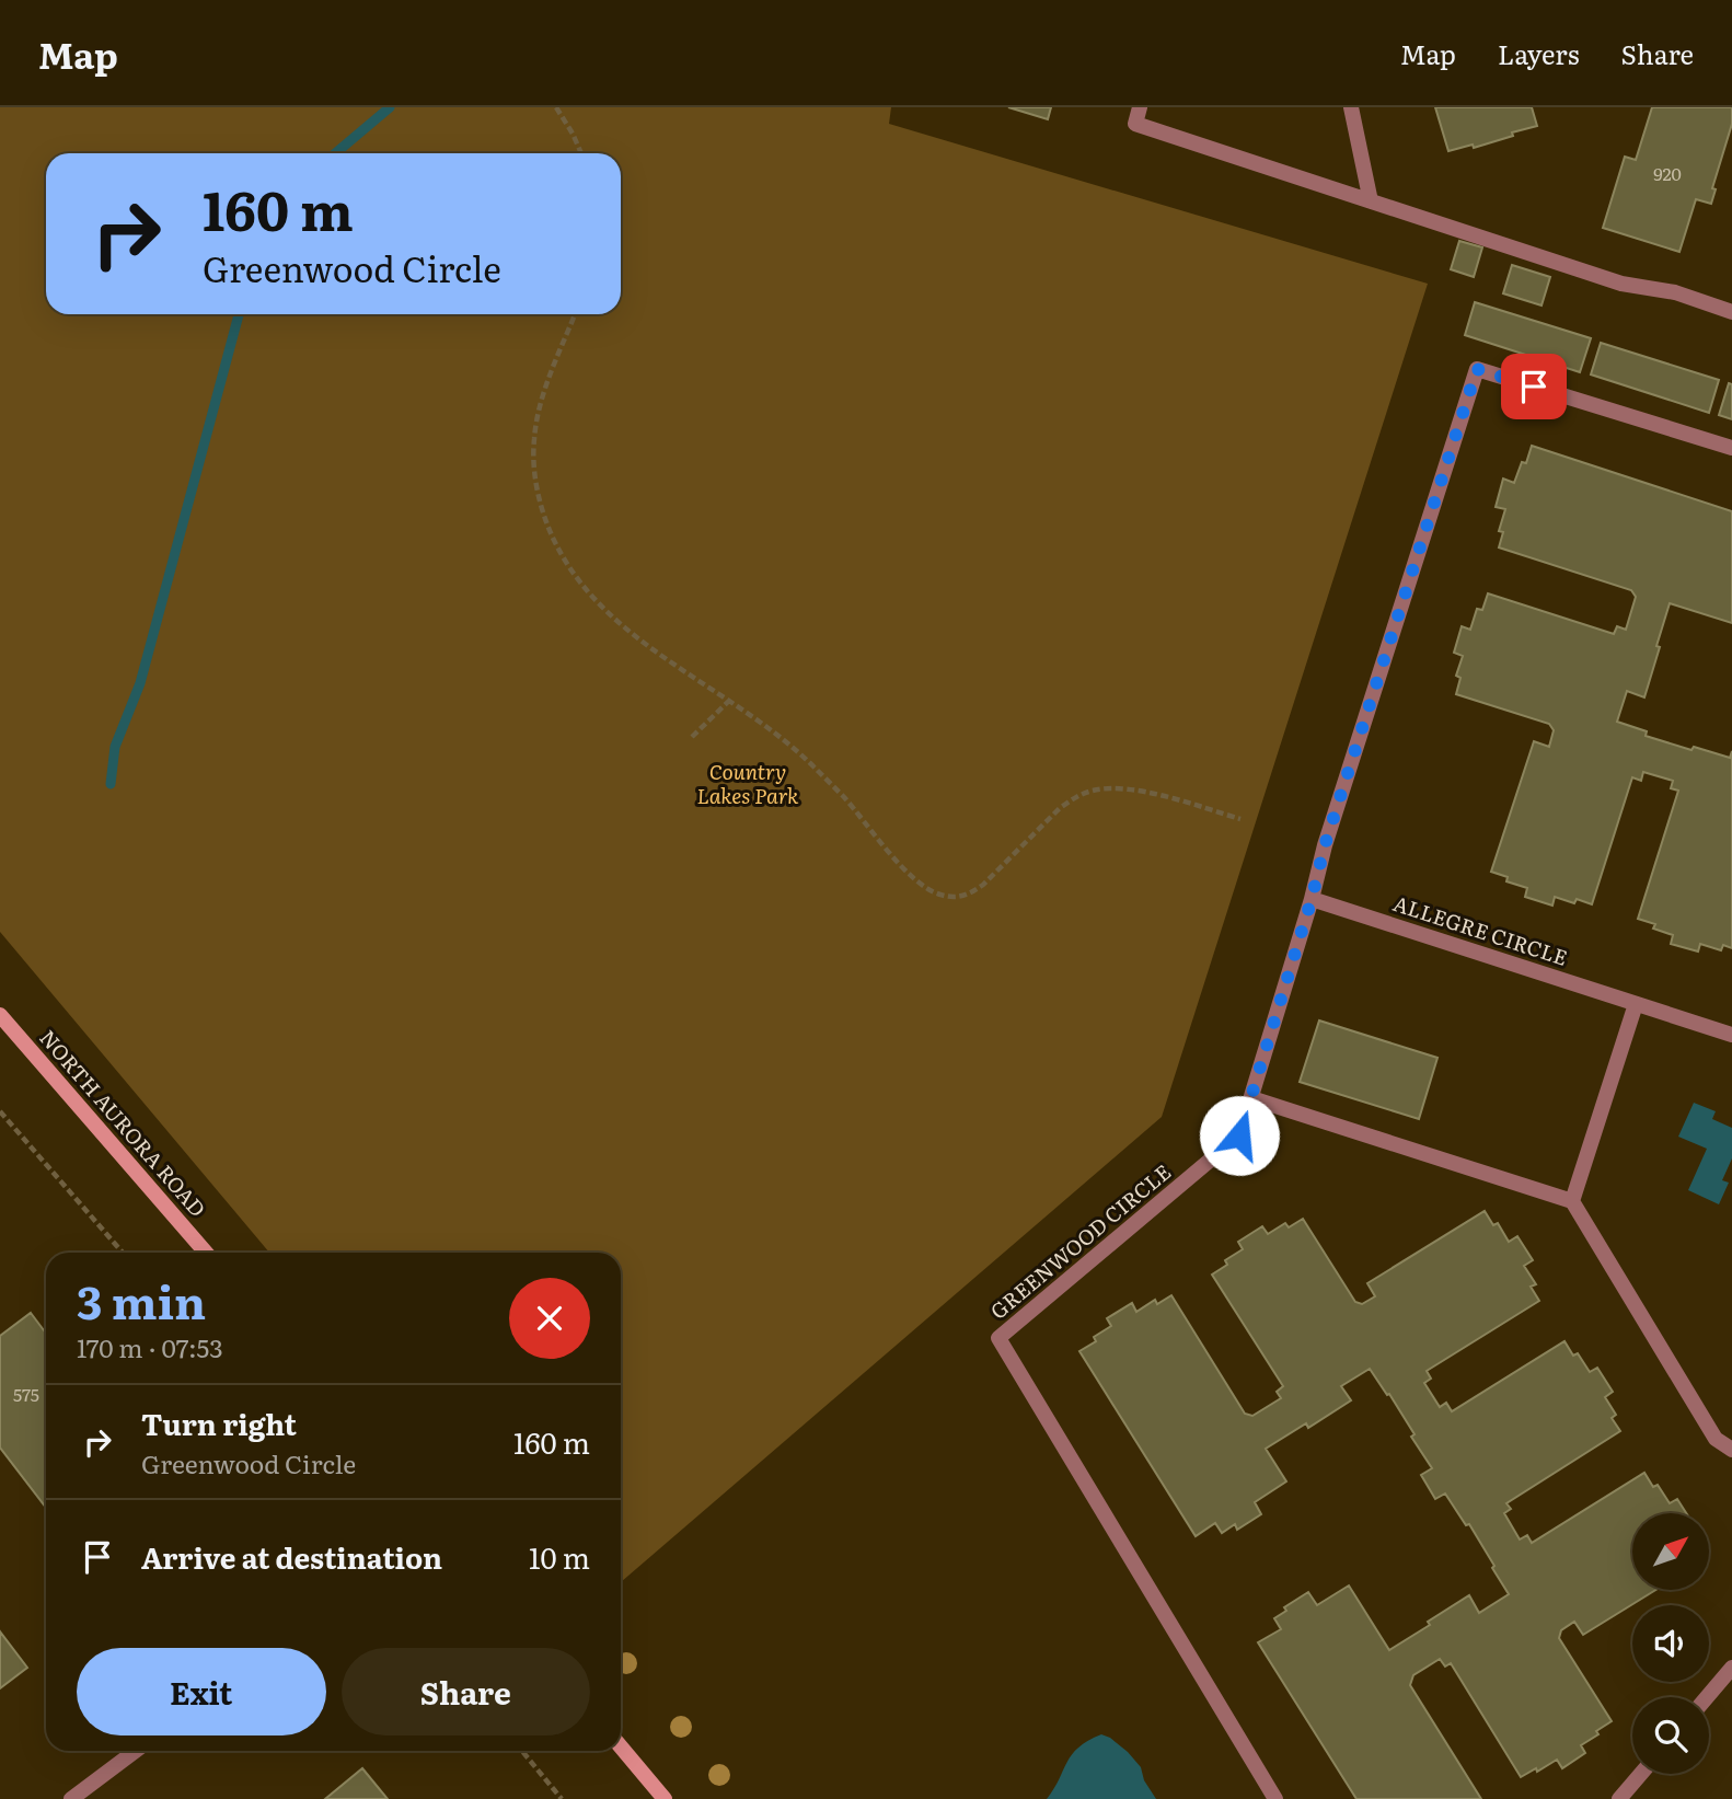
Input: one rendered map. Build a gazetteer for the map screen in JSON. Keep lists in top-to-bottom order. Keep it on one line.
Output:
{"streets":{"main road":["NORTH AURORA ROAD"],"street":["ALLEGRE CIRCLE","GREENWOOD CIRCLE"]},"crossings":[["ALLEGRE CIRCLE","GREENWOOD CIRCLE"]],"parks":["Country Lakes Park"],"house_numbers":["920","575"],"north":"top right","page":{"header":"Map","nav":["Map","Layers","Share"],"turn":["160 m","Greenwood Circle"],"heading":["3 min","170 m · 07:53"],"list":[{"name":"Turn right","note":"Greenwood Circle","value":"160 m"},{"name":"Arrive at destination","value":"10 m"}],"buttons":["Exit","Share"]}}
